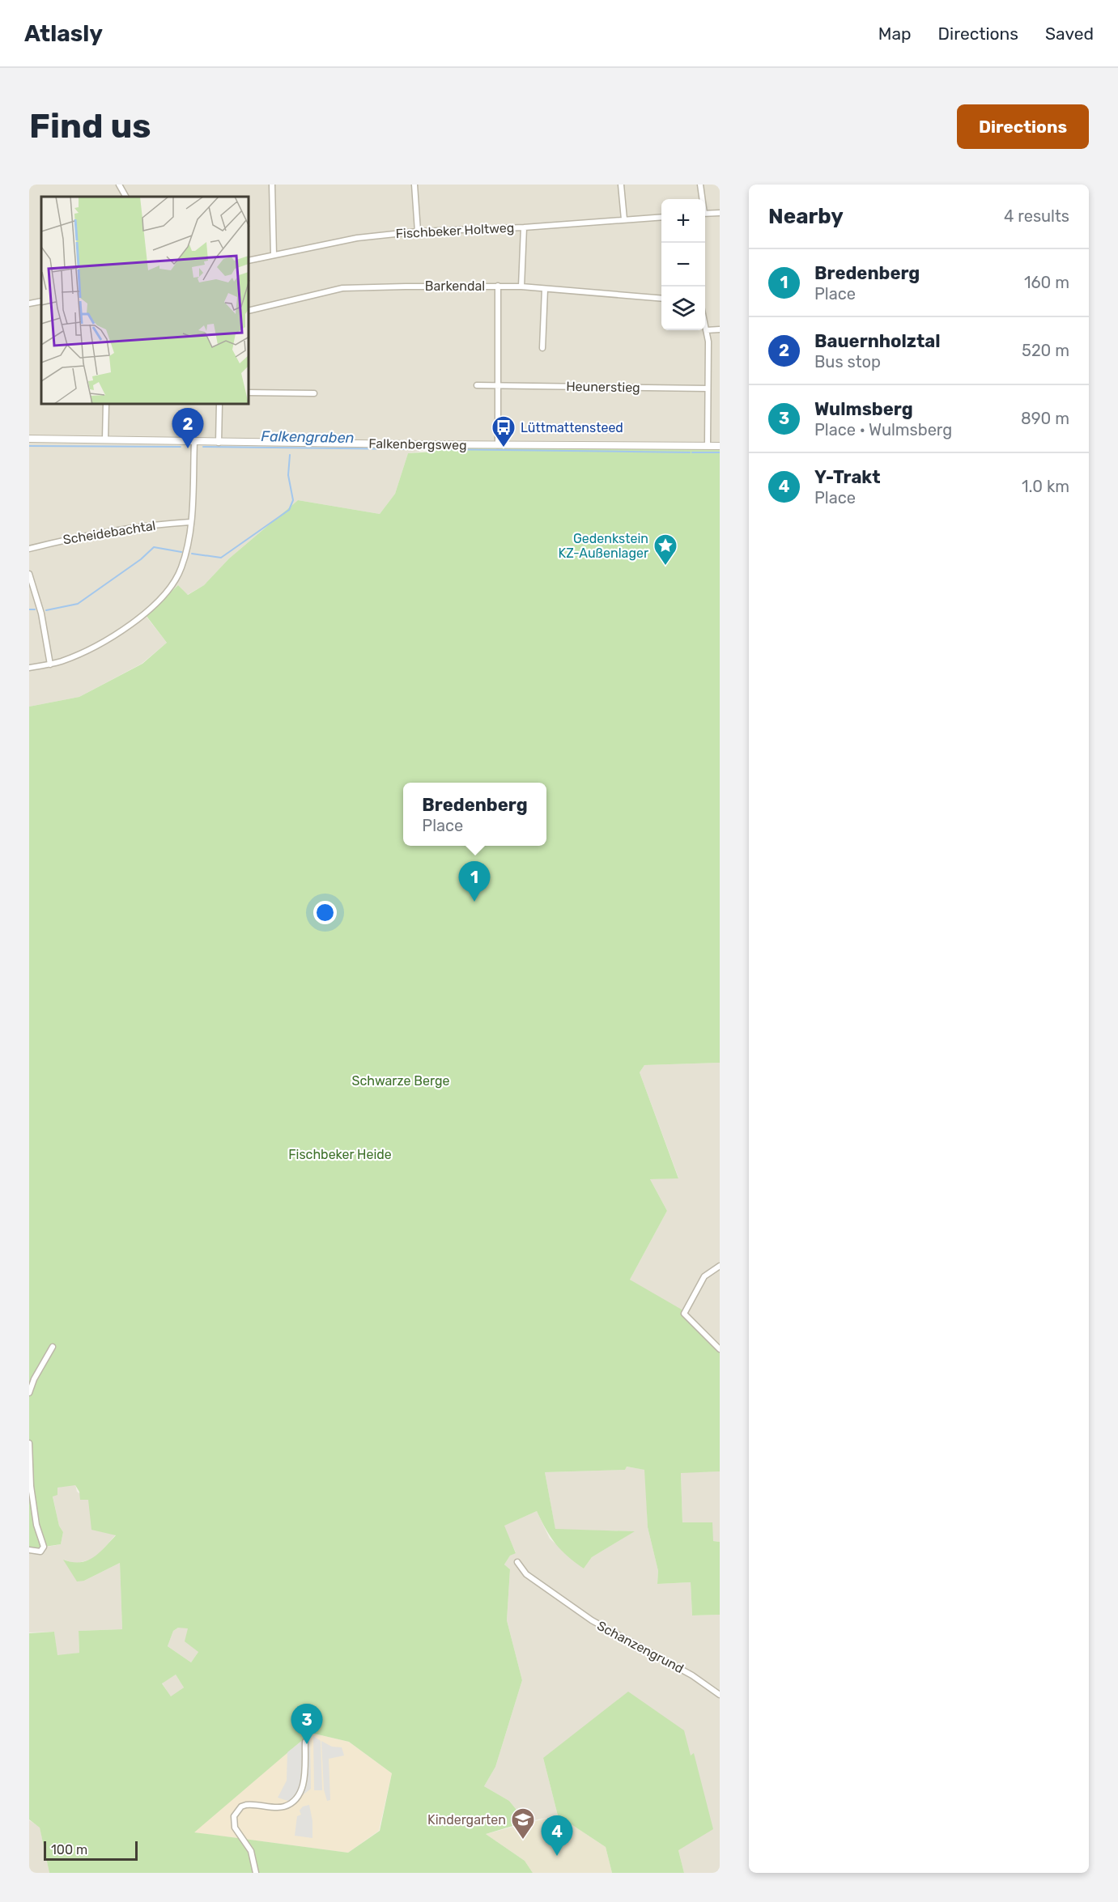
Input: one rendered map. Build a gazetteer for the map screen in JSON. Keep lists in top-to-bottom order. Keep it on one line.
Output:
{"streets":{"street":["Fischbeker Holtweg","Barkendal","Heunerstieg","Falkenbergsweg","Scheidebachtal","Schanzengrund"]},"water":["Falkengraben"],"parks":["Schwarze Berge","Fischbeker Heide"],"places":{"bus stop":["Lüttmattensteed"],"place":["Gedenkstein KZ-Außenlager"],"school or university":["Kindergarten"]},"scale_bar":"100 m","page":{"header":"Atlasly","nav":["Map","Directions","Saved"],"buttons":"Directions","title":"Find us","heading":["Nearby","4 results"],"map_buttons":["+","−"],"list":[{"mark":"1","name":"Bredenberg","note":"Place","value":"160 m"},{"mark":"2","name":"Bauernholztal","note":"Bus stop","value":"520 m"},{"mark":"3","name":"Wulmsberg","note":"Place · Wulmsberg","value":"890 m"},{"mark":"4","name":"Y-Trakt","note":"Place","value":"1.0 km"}],"pins":["2","1","3","4"],"popup":["Bredenberg","Place"],"scale":"100 m"}}
